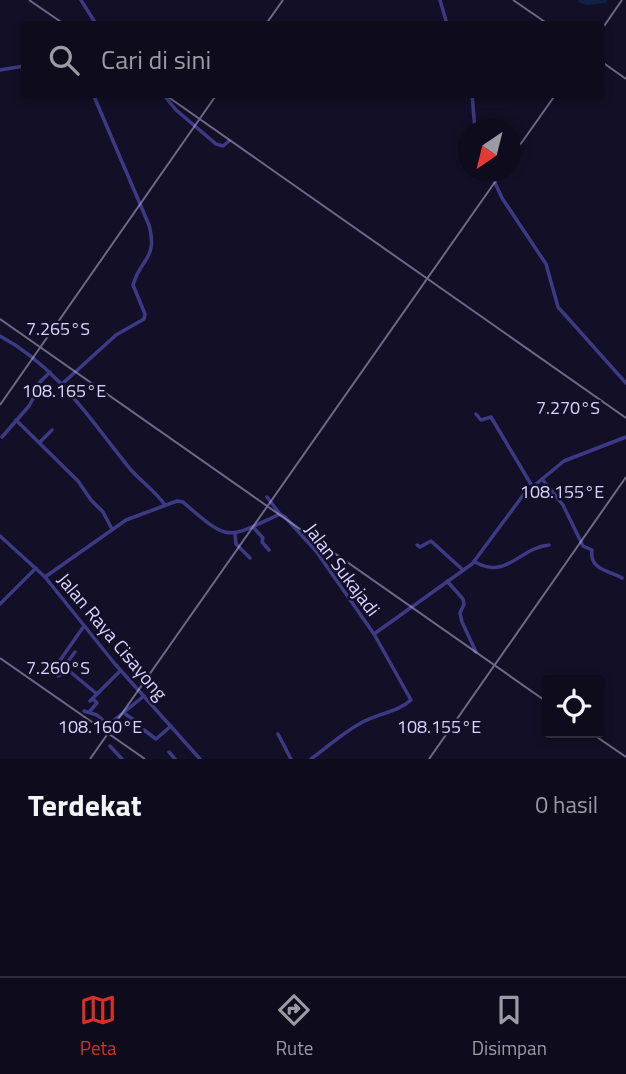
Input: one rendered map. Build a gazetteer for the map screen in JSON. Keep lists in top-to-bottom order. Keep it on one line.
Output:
{"streets":{"street":["Jalan Sukajadi","Jalan Raya Cisayong"]},"north":"bottom left","page":{"search":"Cari di sini","heading":["Terdekat","0 hasil"],"nav":["Peta","Rute","Disimpan"]},"coordinates":["7.265°S","108.165°E","7.270°S","108.155°E","7.260°S","108.160°E"]}
